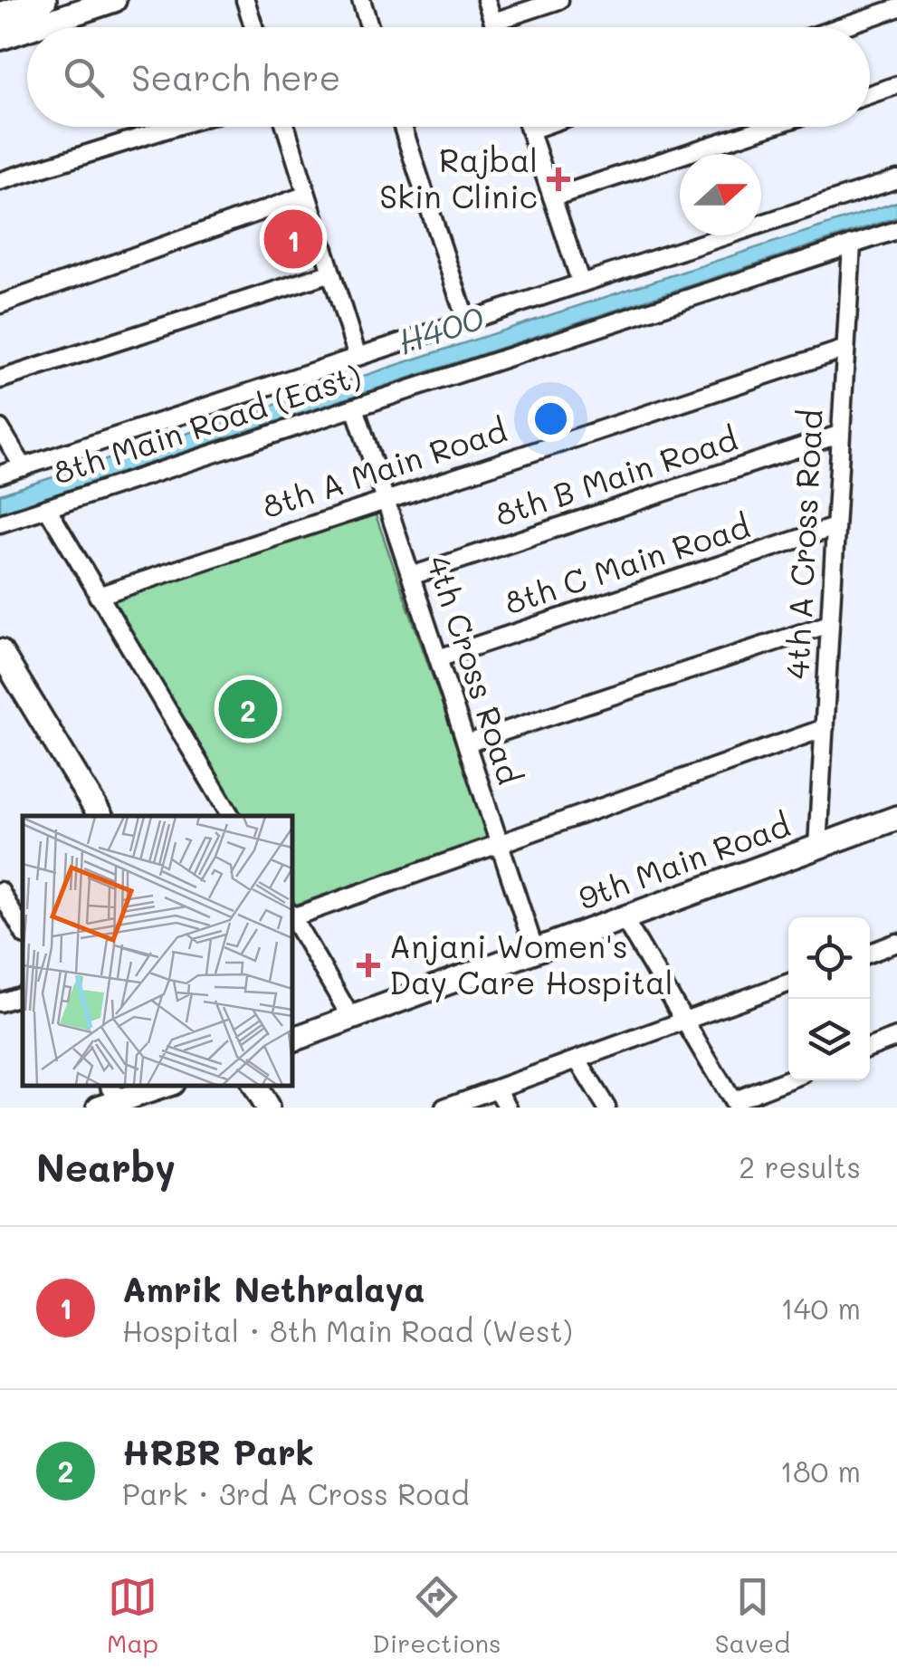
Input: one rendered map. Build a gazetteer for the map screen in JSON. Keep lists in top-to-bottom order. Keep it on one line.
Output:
{"streets":{"street":["8th Main Road (East)","8th A Main Road","8th B Main Road","4th A Cross Road","8th C Main Road","4th Cross Road","9th Main Road"]},"crossings":[["8th Main Road (East)","4th A Cross Road"],["8th Main Road (East)","4th Cross Road"],["8th A Main Road","4th A Cross Road"],["8th A Main Road","4th Cross Road"],["8th B Main Road","4th A Cross Road"],["8th B Main Road","4th Cross Road"],["4th A Cross Road","8th C Main Road"],["4th A Cross Road","9th Main Road"],["8th C Main Road","4th Cross Road"],["4th Cross Road","9th Main Road"]],"water":["H400"],"places":{"health":["Rajbal Skin Clinic","Anjani Women's Day Care Hospital"]},"north":"right","page":{"search":"Search here","pins":["1","2"],"heading":["Nearby","2 results"],"list":[{"mark":"1","name":"Amrik Nethralaya","note":"Hospital · 8th Main Road (West)","value":"140 m"},{"mark":"2","name":"HRBR Park","note":"Park · 3rd A Cross Road","value":"180 m"}],"nav":["Map","Directions","Saved"]}}
